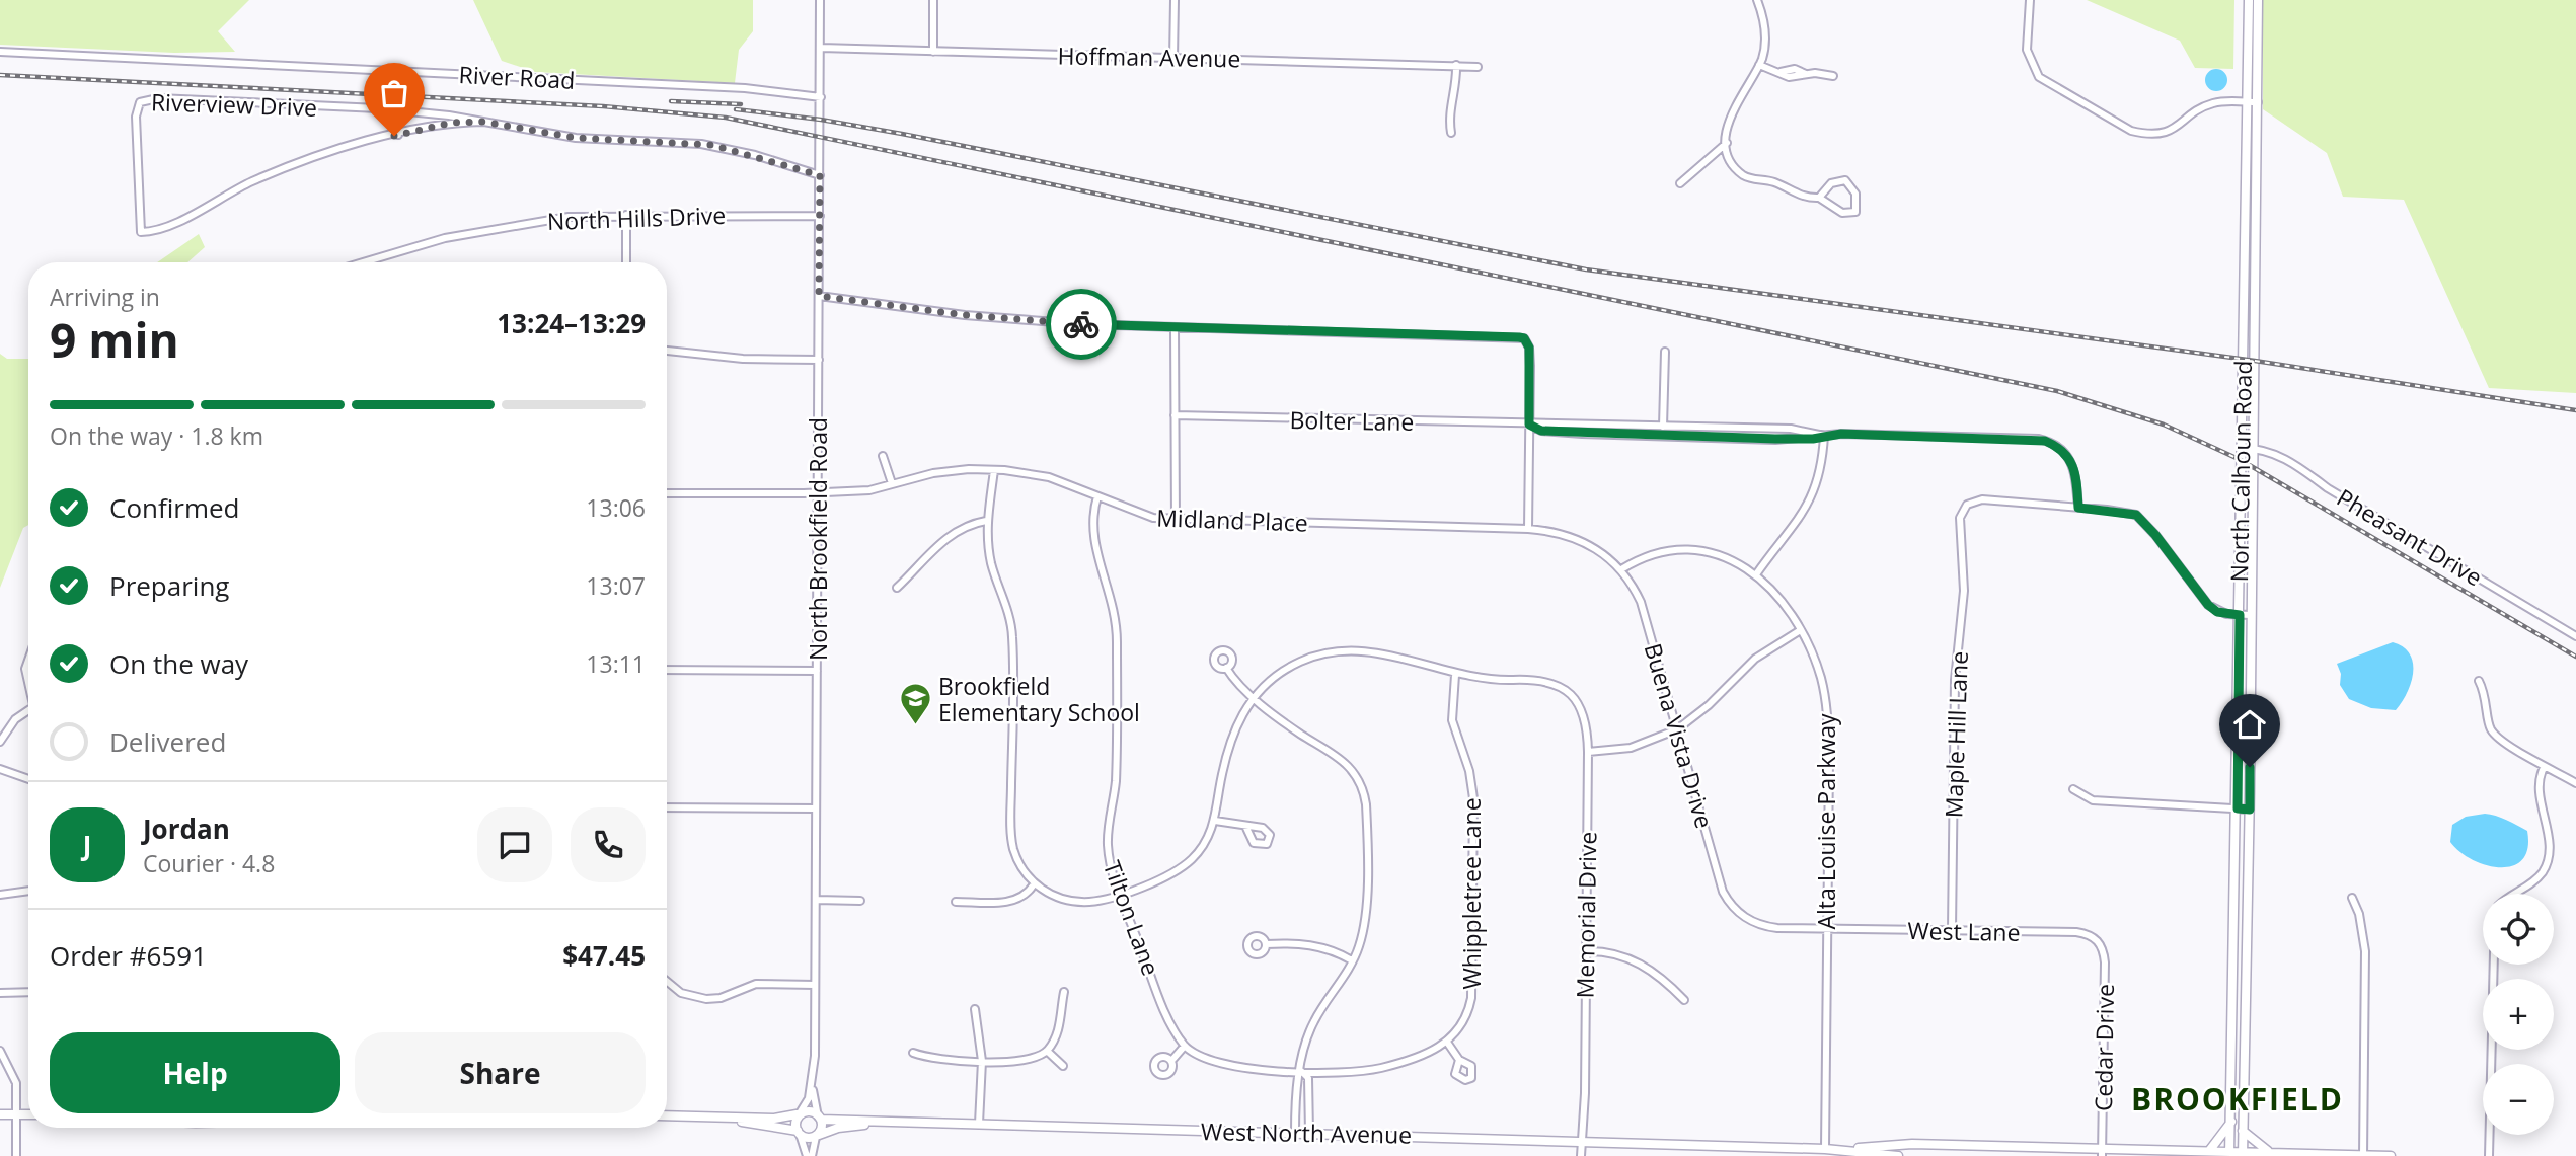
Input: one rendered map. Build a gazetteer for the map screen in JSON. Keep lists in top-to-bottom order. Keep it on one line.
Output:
{"streets":{"main road":["North Calhoun Road","West North Avenue"],"street":["Hoffman Avenue","River Road","Riverview Drive","North Hills Drive","Bolter Lane","Midland Place","Pheasant Drive","North Brookfield Road","Maple Hill Lane","Buena Vista Drive","Alta Louise Parkway","Whippletree Lane","Memorial Drive","Tilton Lane","West Lane","Cedar Drive"]},"crossings":[["Hoffman Avenue","North Brookfield Road"],["River Road","North Brookfield Road"],["Riverview Drive","North Brookfield Road"],["North Hills Drive","North Brookfield Road"],["Bolter Lane","Maple Hill Lane"],["North Calhoun Road","Pheasant Drive"],["North Calhoun Road","West North Avenue"],["Midland Place","North Brookfield Road"],["Midland Place","Buena Vista Drive"],["Midland Place","Tilton Lane"],["North Brookfield Road","West North Avenue"],["Maple Hill Lane","West Lane"],["Buena Vista Drive","Alta Louise Parkway"],["Buena Vista Drive","West Lane"],["Alta Louise Parkway","West Lane"],["Alta Louise Parkway","West North Avenue"],["Whippletree Lane","Memorial Drive"],["Memorial Drive","West North Avenue"],["West Lane","Cedar Drive"],["Cedar Drive","West North Avenue"]],"districts":["BROOKFIELD"],"places":{"school or university":["Brookfield Elementary School"]},"page":{"heading":["9 min","Arriving in","13:24–13:29"],"panel":["Jordan","Courier · 4.8","Order #6591","$47.45"],"bar":"On the way · 1.8 km","list":[["Confirmed","13:06"],["Preparing","13:07"],["On the way","13:11"],"Delivered"],"round":"J","map_buttons":["+","−"],"buttons":["Help","Share"]}}
